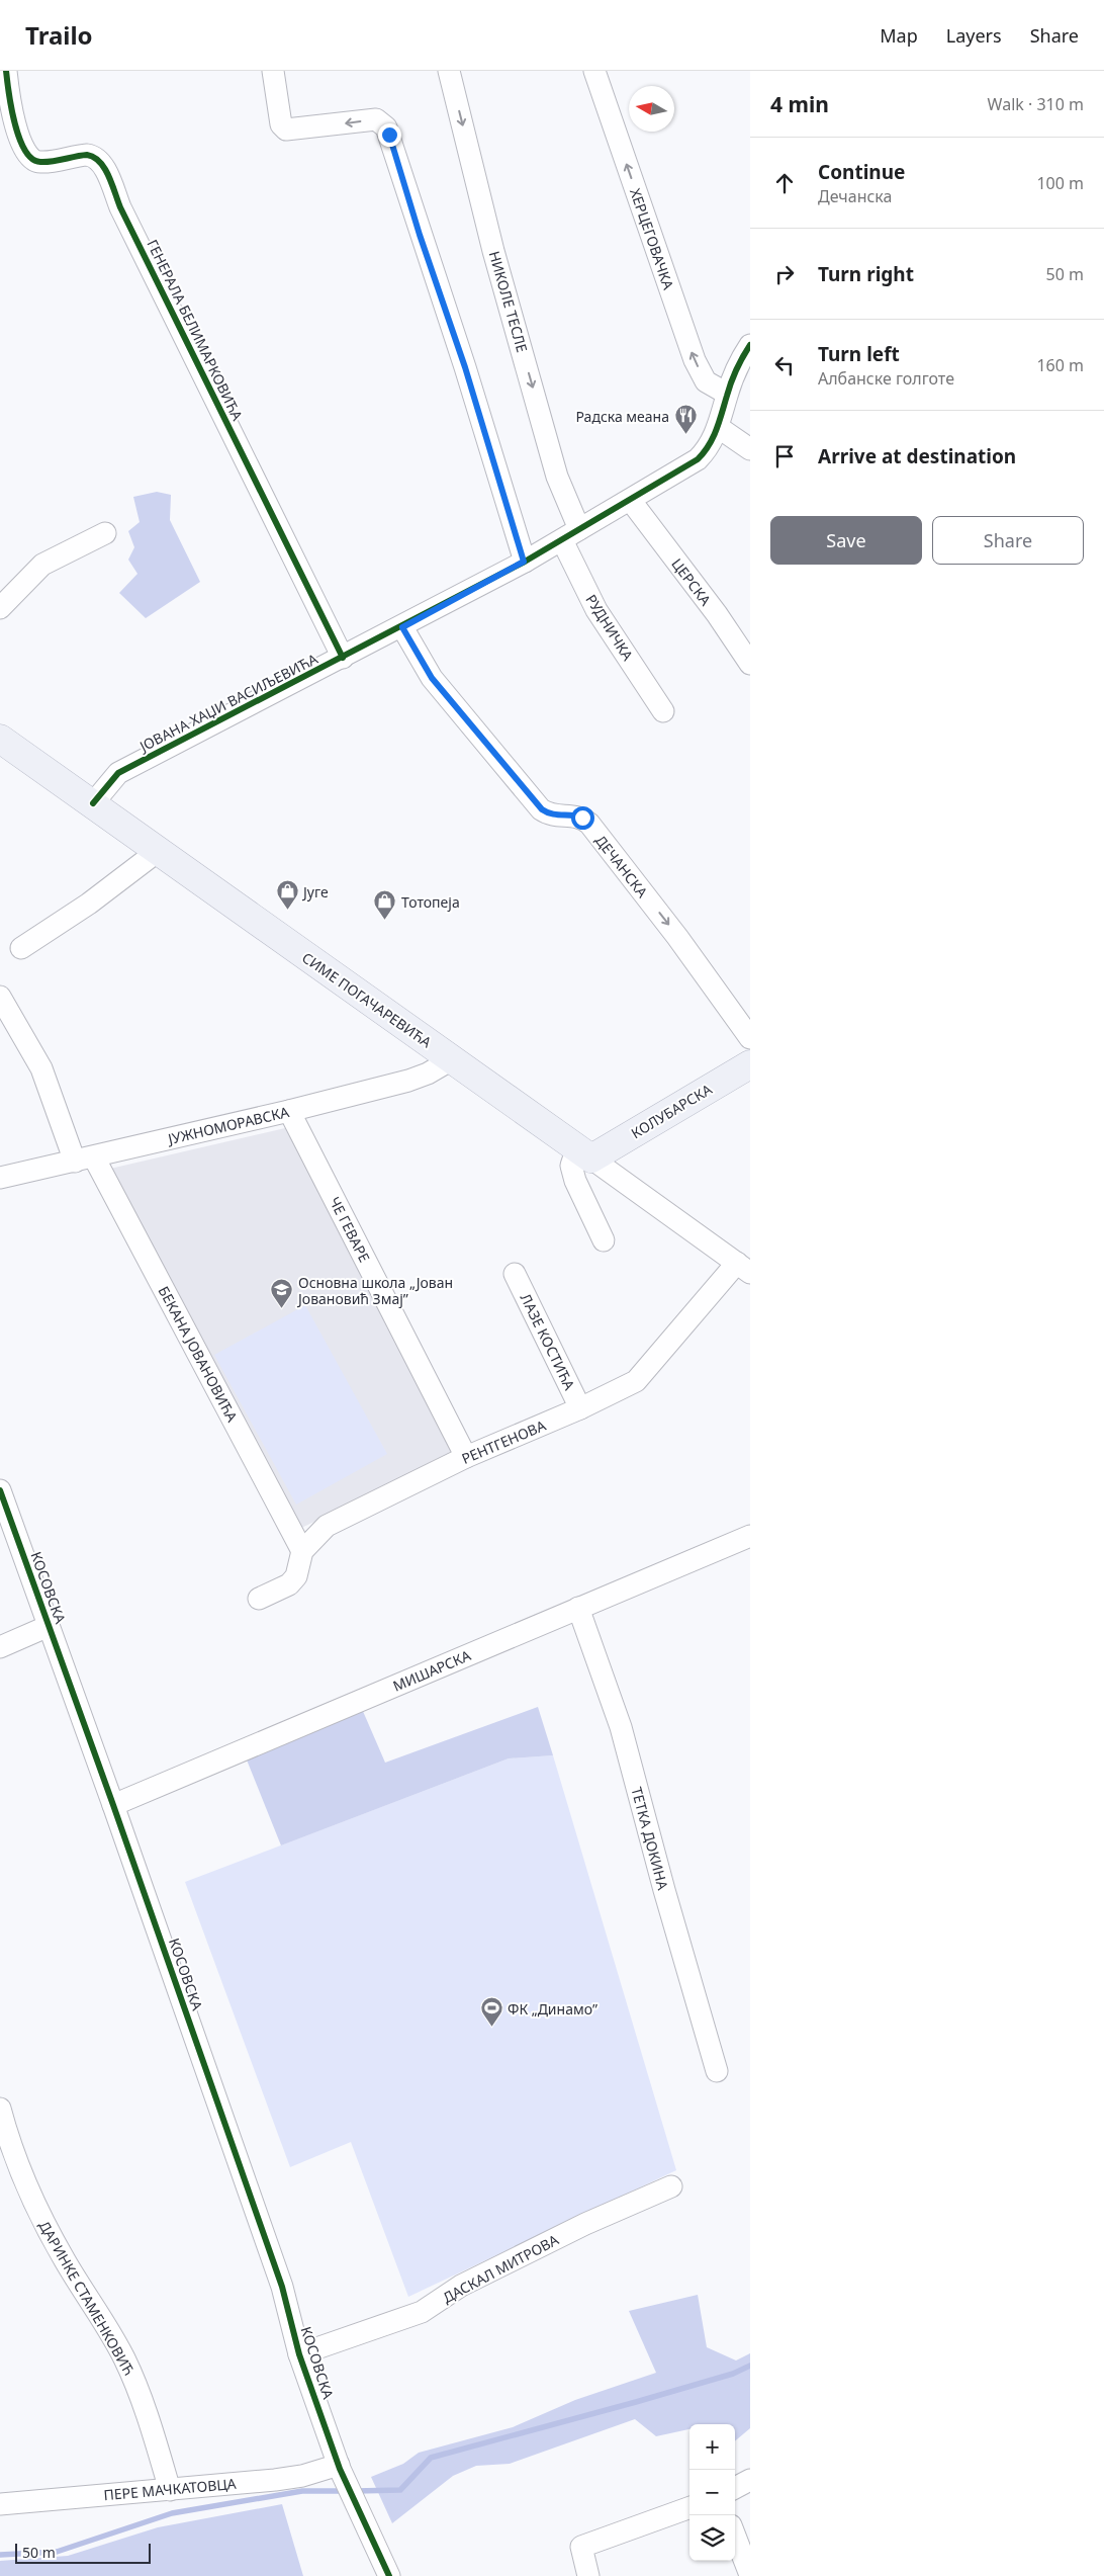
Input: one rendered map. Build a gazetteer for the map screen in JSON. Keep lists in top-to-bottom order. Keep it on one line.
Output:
{"streets":{"main road":["СИМЕ ПОГАЧАРЕВИЋА","КОЛУБАРСКА"],"street":["ХЕРЦЕГОВАЧКА","НИКОЛЕ ТЕСЛЕ","ГЕНЕРАЛА БЕЛИМАРКОВИЋА","ЦЕРСКА","РУДНИЧКА","ЈОВАНА ХАЏИ ВАСИЉЕВИЋА","ДЕЧАНСКА","ЈУЖНОМОРАВСКА","ЧЕ ГЕВАРЕ","ЛАЗЕ КОСТИЋА","БЕКАНА ЈОВАНОВИЋА","РЕНТГЕНОВА","КОСОВСКА","МИШАРСКА","ТЕТКА ДОКИНА","ДАСКАЛ МИТРОВА","ДАРИНКЕ СТАМЕНКОВИЋ","ПЕРЕ МАЧКАТОВЦА"]},"crossings":[["ХЕРЦЕГОВАЧКА","ЈОВАНА ХАЏИ ВАСИЉЕВИЋА"],["НИКОЛЕ ТЕСЛЕ","РУДНИЧКА"],["НИКОЛЕ ТЕСЛЕ","ЈОВАНА ХАЏИ ВАСИЉЕВИЋА"],["ГЕНЕРАЛА БЕЛИМАРКОВИЋА","ЈОВАНА ХАЏИ ВАСИЉЕВИЋА"],["ЦЕРСКА","ЈОВАНА ХАЏИ ВАСИЉЕВИЋА"],["РУДНИЧКА","ЈОВАНА ХАЏИ ВАСИЉЕВИЋА"],["ЈОВАНА ХАЏИ ВАСИЉЕВИЋА","ДЕЧАНСКА"],["ЈОВАНА ХАЏИ ВАСИЉЕВИЋА","СИМЕ ПОГАЧАРЕВИЋА"],["СИМЕ ПОГАЧАРЕВИЋА","КОЛУБАРСКА"],["СИМЕ ПОГАЧАРЕВИЋА","ЈУЖНОМОРАВСКА"],["СИМЕ ПОГАЧАРЕВИЋА","РЕНТГЕНОВА"],["ЈУЖНОМОРАВСКА","ЧЕ ГЕВАРЕ"],["ЈУЖНОМОРАВСКА","БЕКАНА ЈОВАНОВИЋА"],["ЧЕ ГЕВАРЕ","РЕНТГЕНОВА"],["ЛАЗЕ КОСТИЋА","РЕНТГЕНОВА"],["БЕКАНА ЈОВАНОВИЋА","РЕНТГЕНОВА"],["КОСОВСКА","МИШАРСКА"],["КОСОВСКА","ДАСКАЛ МИТРОВА"],["КОСОВСКА","ПЕРЕ МАЧКАТОВЦА"],["МИШАРСКА","ТЕТКА ДОКИНА"],["ДАРИНКЕ СТАМЕНКОВИЋ","ПЕРЕ МАЧКАТОВЦА"]],"one_way":["ХЕРЦЕГОВАЧКА","НИКОЛЕ ТЕСЛЕ","ДЕЧАНСКА"],"places":{"restaurant":["Радска меана"],"shop":["Југе","Тотопеја"],"school or university":["Основна школа „Јован Јовановић Змај”"],"sports":["ФК „Динамо”"]},"scale_bar":"50 m","north":"left","page":{"header":"Trailo","nav":["Map","Layers","Share"],"heading":["4 min","Walk · 310 m"],"list":[["Continue","Дечанска","100 m"],["Turn right","50 m"],["Turn left","Албанске голготе","160 m"],"Arrive at destination"],"buttons":["Save","Share"],"map_buttons":["+","−"],"scale":"50 m"}}
